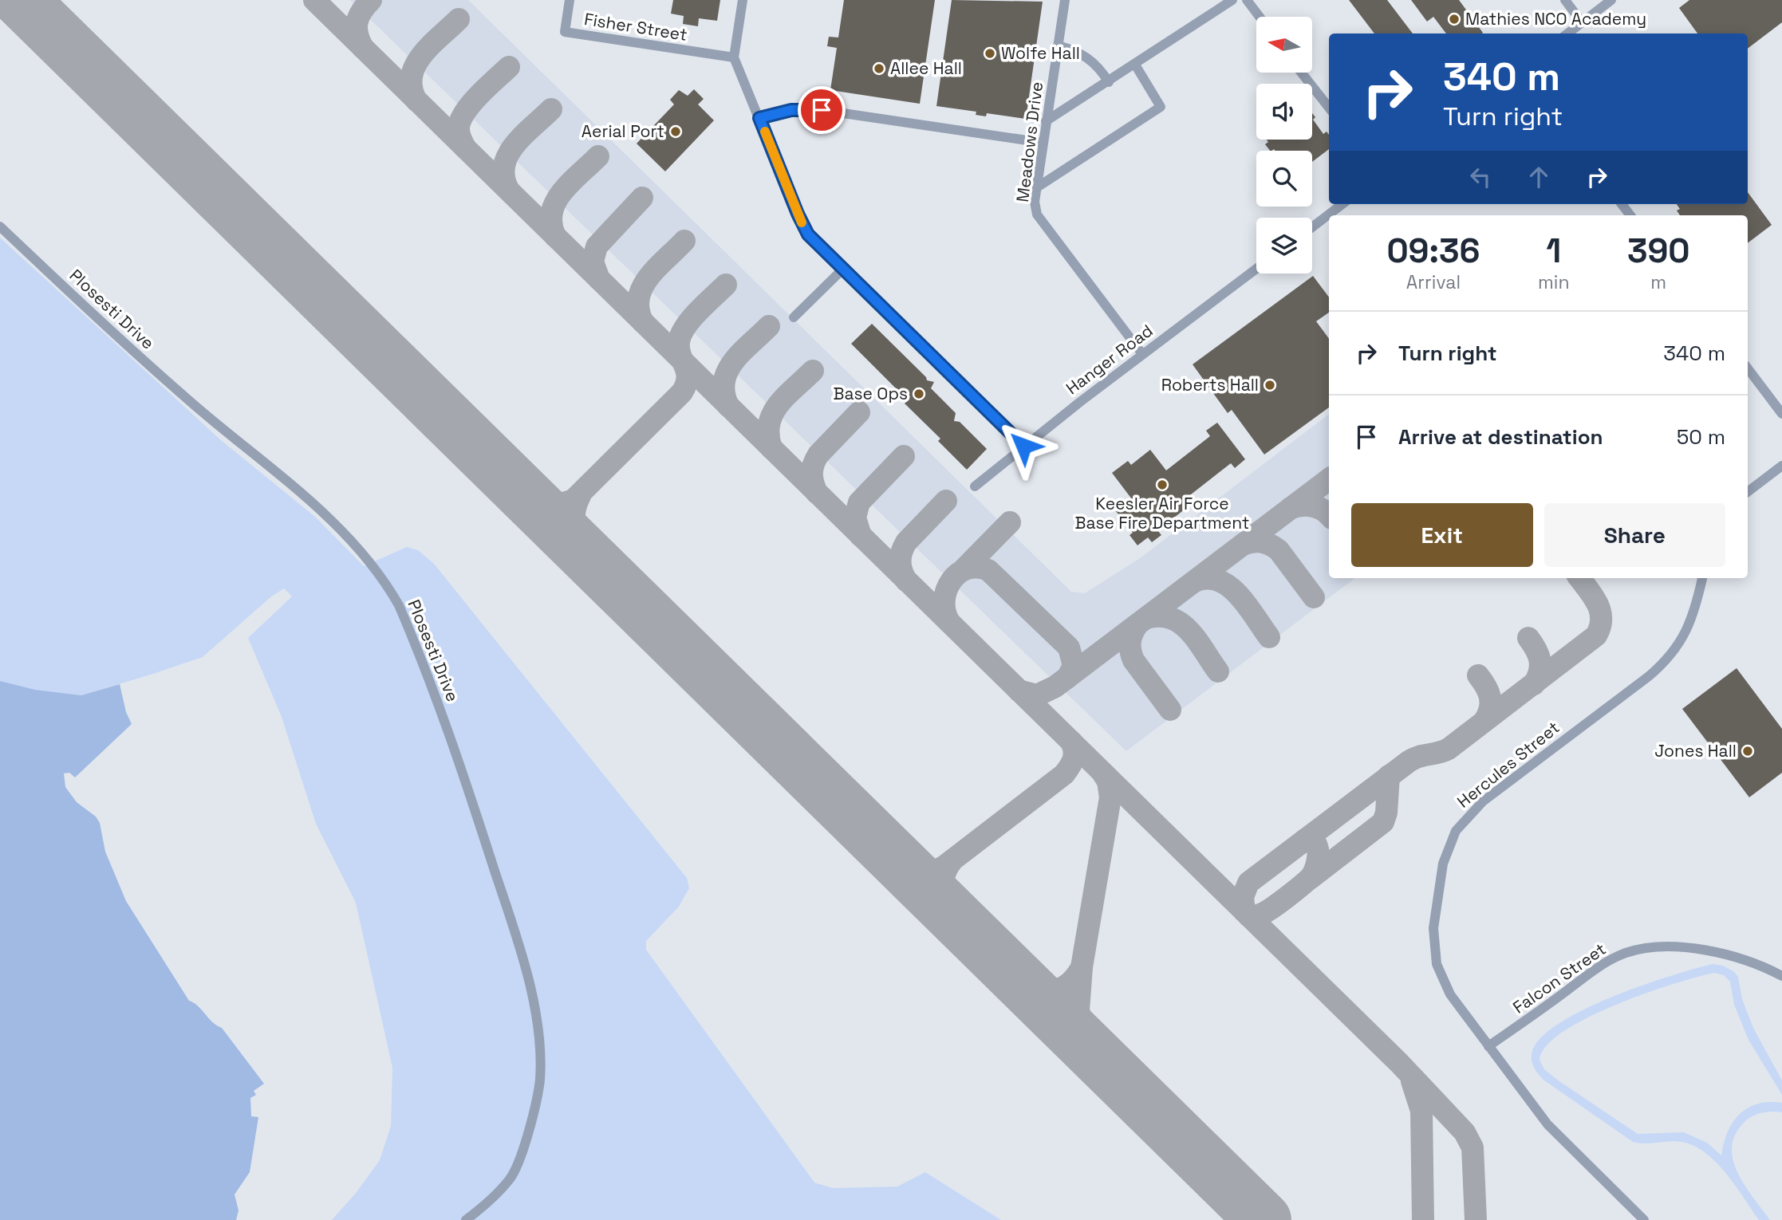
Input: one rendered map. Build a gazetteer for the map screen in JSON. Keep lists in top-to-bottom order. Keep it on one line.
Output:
{"streets":{"street":["Fisher Street","Meadows Drive","Plosesti Drive","Hanger Road","Hercules Street","Falcon Street"]},"crossings":[["Meadows Drive","Hanger Road"],["Hercules Street","Falcon Street"]],"places":["Mathies NCO Academy","Wolfe Hall","Allee Hall","Aerial Port","Roberts Hall","Base Ops","Keesler Air Force Base Fire Department","Jones Hall"],"north":"left","page":{"turn":["340 m","Turn right"],"eta":["09:36","Arrival","1","min","390","m"],"list":[{"name":"Turn right","value":"340 m"},{"name":"Arrive at destination","value":"50 m"}],"buttons":["Exit","Share"]}}
